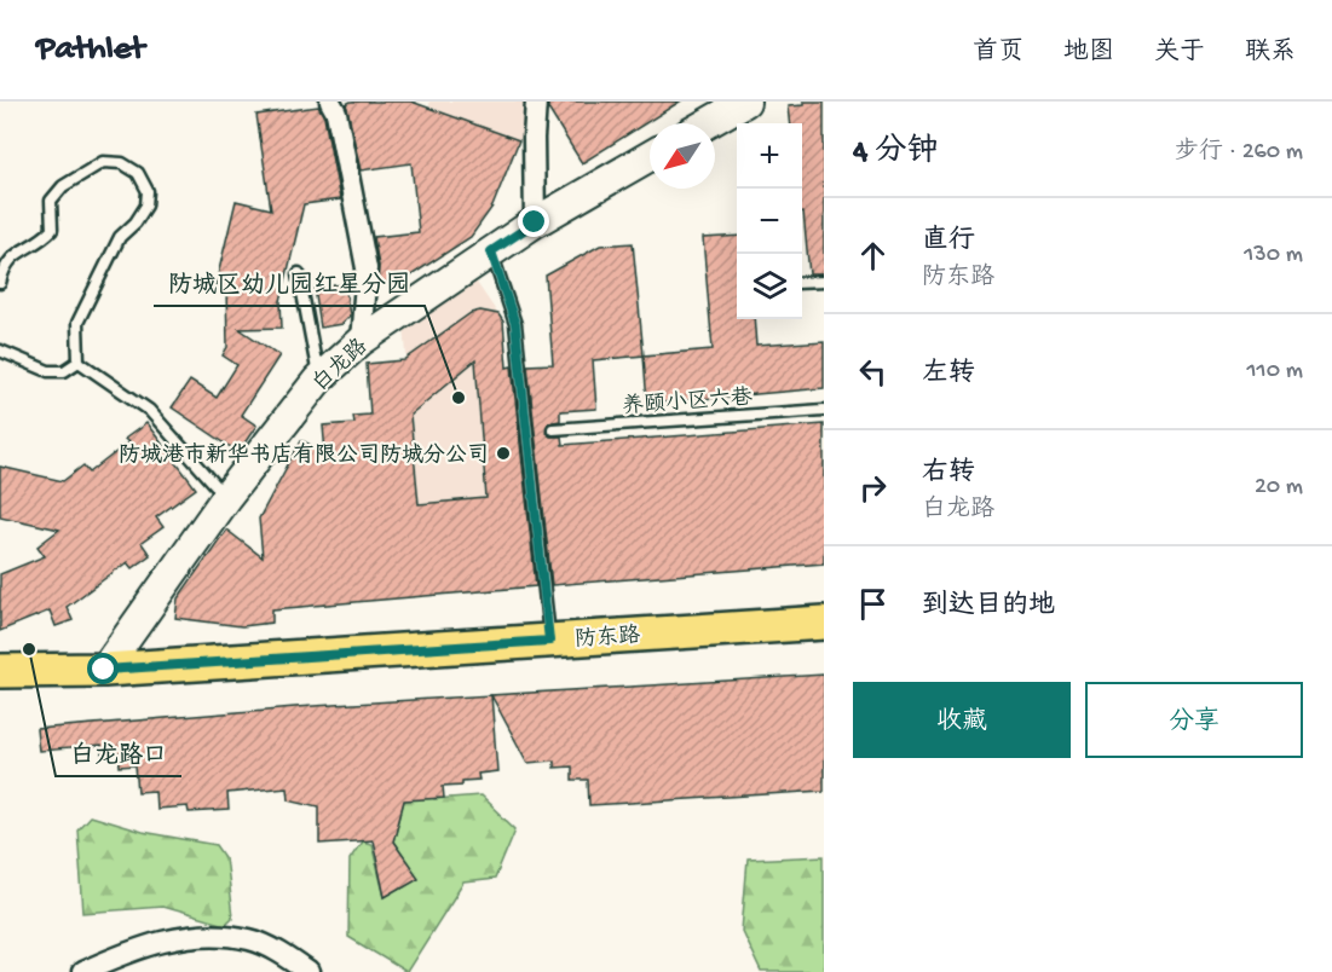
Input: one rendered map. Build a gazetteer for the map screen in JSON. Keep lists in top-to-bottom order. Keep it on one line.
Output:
{"streets":{"main road":["防东路"],"street":["白龙路"],"lane":["养颐小区六巷"]},"crossings":[["白龙路","防东路"]],"places":["防城区幼儿园红星分园","防城港市新华书店有限公司防城分公司","白龙路口"],"north":"bottom left","page":{"header":"Pathlet","nav":["首页","地图","关于","联系"],"heading":["4 分钟","步行 · 260 m"],"map_buttons":["+","−"],"list":[["直行","防东路","130 m"],["左转","110 m"],["右转","白龙路","20 m"],"到达目的地"],"buttons":["收藏","分享"]}}
